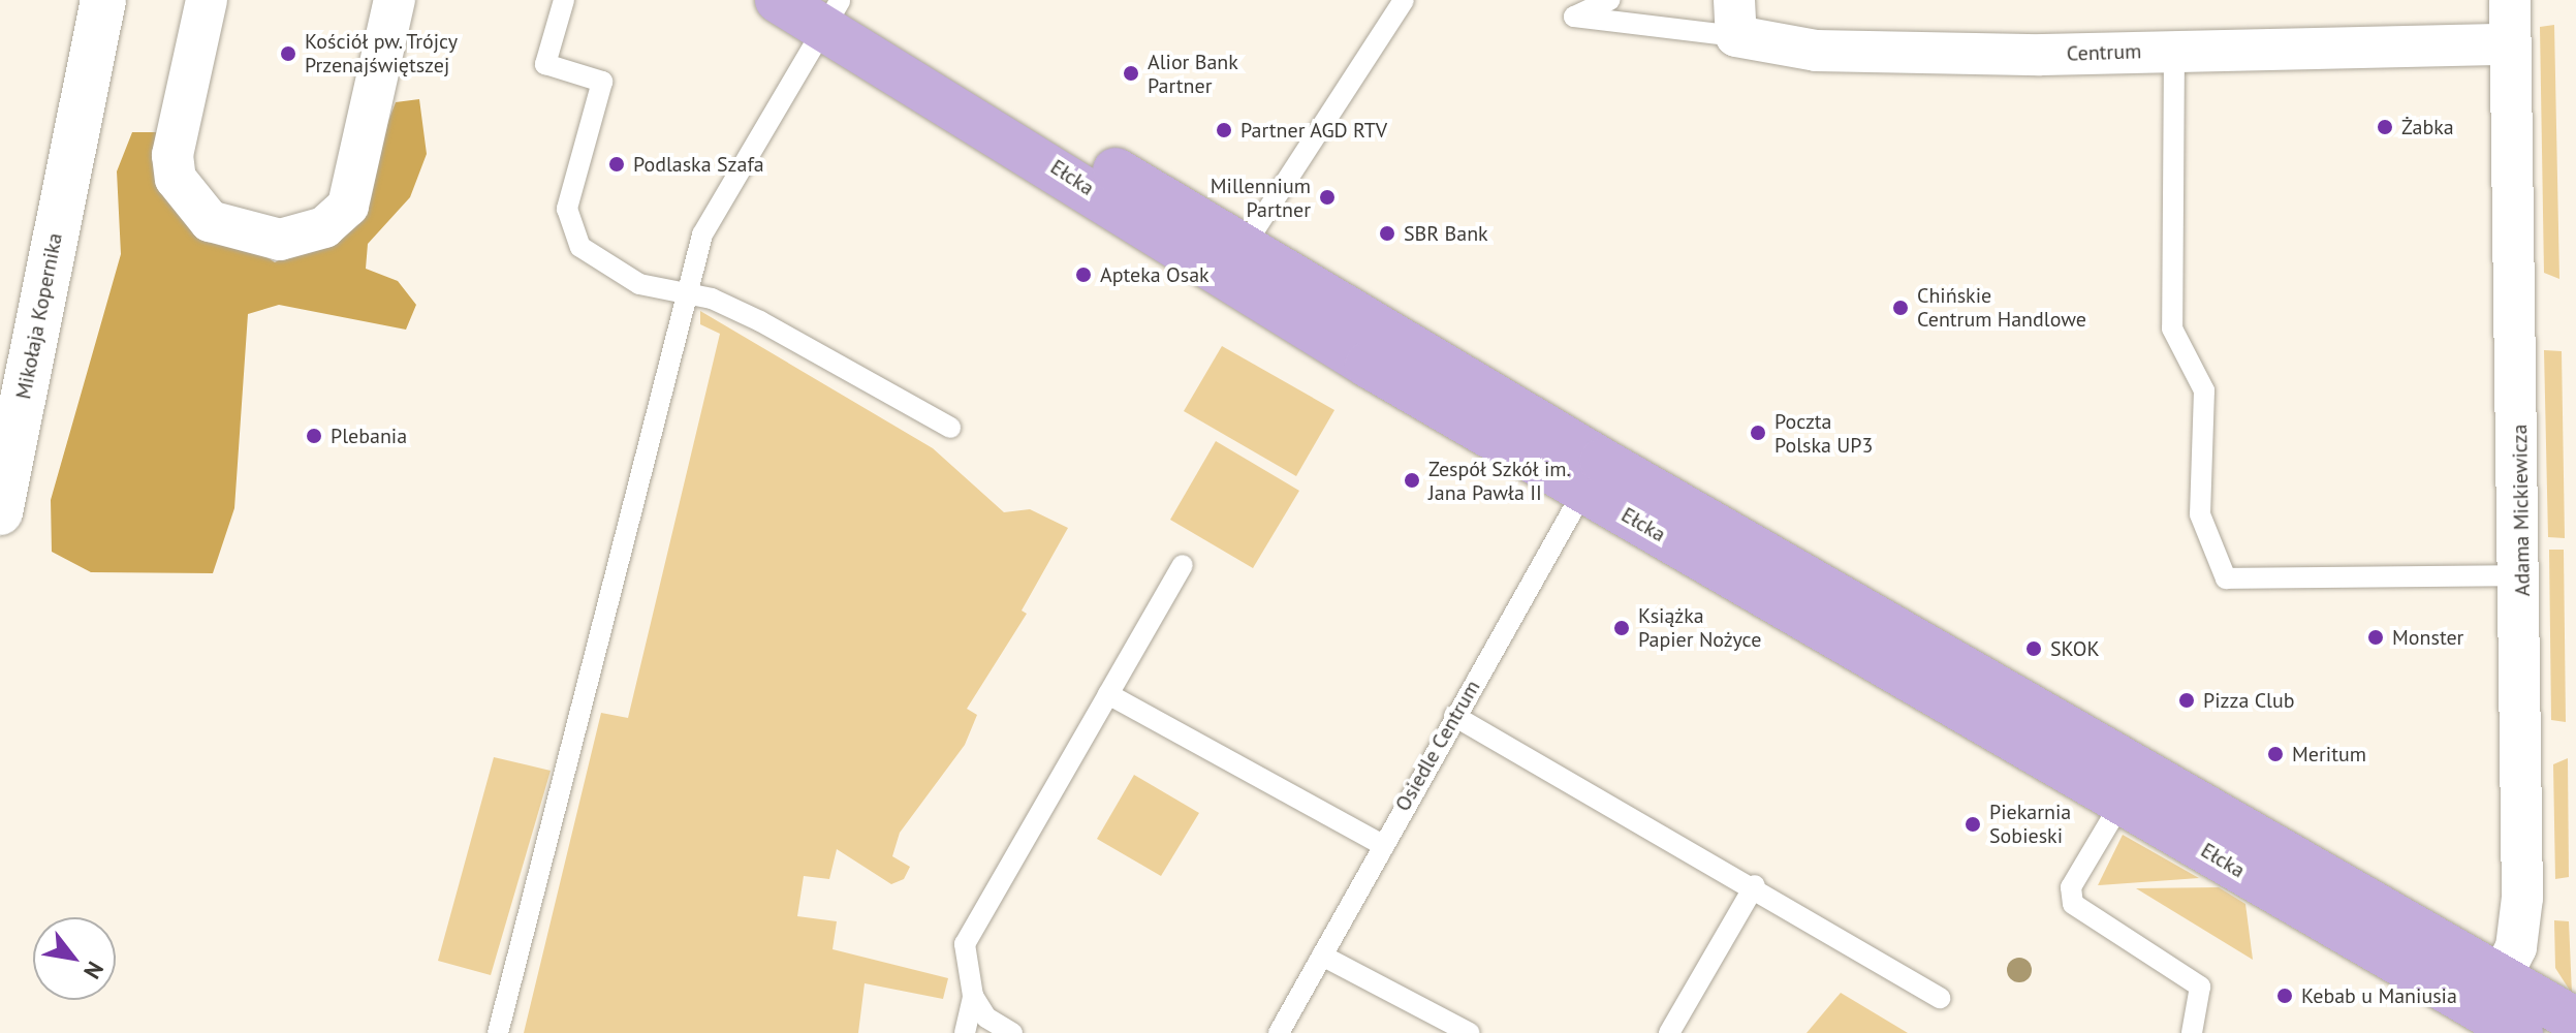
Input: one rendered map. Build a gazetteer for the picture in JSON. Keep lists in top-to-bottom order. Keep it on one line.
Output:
{"streets":{"main road":["Ełcka","Mikołaja Kopernika"],"street":["Centrum","Adama Mickiewicza"],"lane":["Osiedle Centrum"]},"crossings":[["Centrum","Adama Mickiewicza"],["Ełcka","Adama Mickiewicza"],["Ełcka","Osiedle Centrum"]],"places":["Kościół pw. Trójcy Przenajświętszej","Alior Bank Partner","Żabka","Partner AGD RTV","Podlaska Szafa","Millennium Partner","SBR Bank","Apteka Osak","Chińskie Centrum Handlowe","Poczta Polska UP3","Plebania","Zespół Szkół im. Jana Pawła II","Książka Papier Nożyce","Monster","SKOK","Pizza Club","Meritum","Piekarnia Sobieski","Kebab u Maniusia"],"north":"bottom right"}
